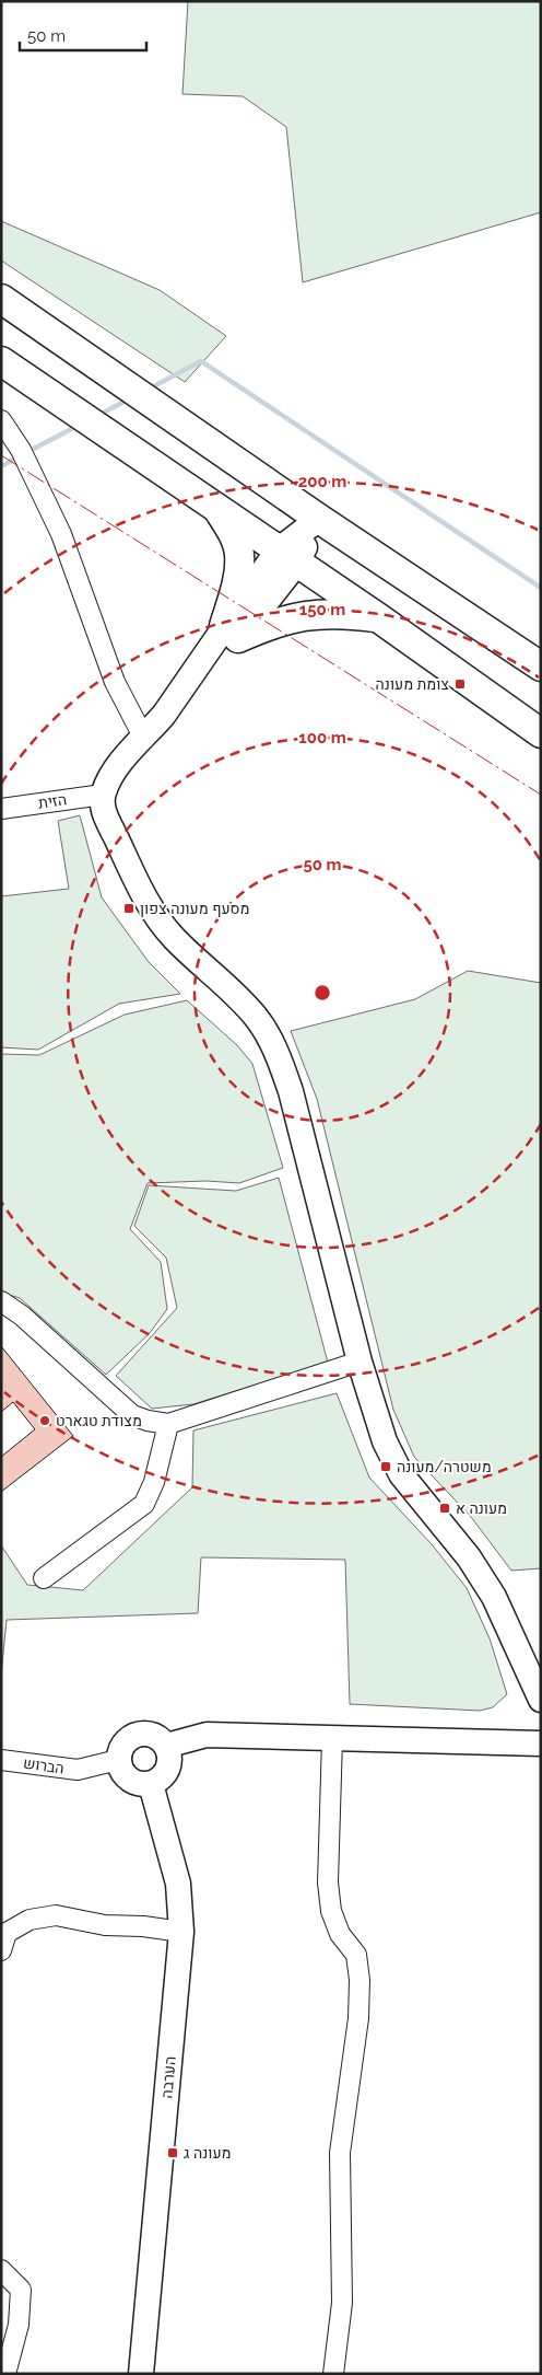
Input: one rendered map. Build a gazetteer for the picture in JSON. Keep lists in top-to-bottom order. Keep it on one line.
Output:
{"streets":{"main road":["הערבה"],"street":["הזית","הברוש"]},"crossings":[["הברוש","הערבה"]],"places":{"transit":["צומת מעונה","מסעף מעונה צפון","משטרה/מעונה","מעונה א","מעונה ג"],"other":["מצודת טגארט"]},"scale_bar":"50 m","rings":["200 m","150 m","100 m","50 m"]}
